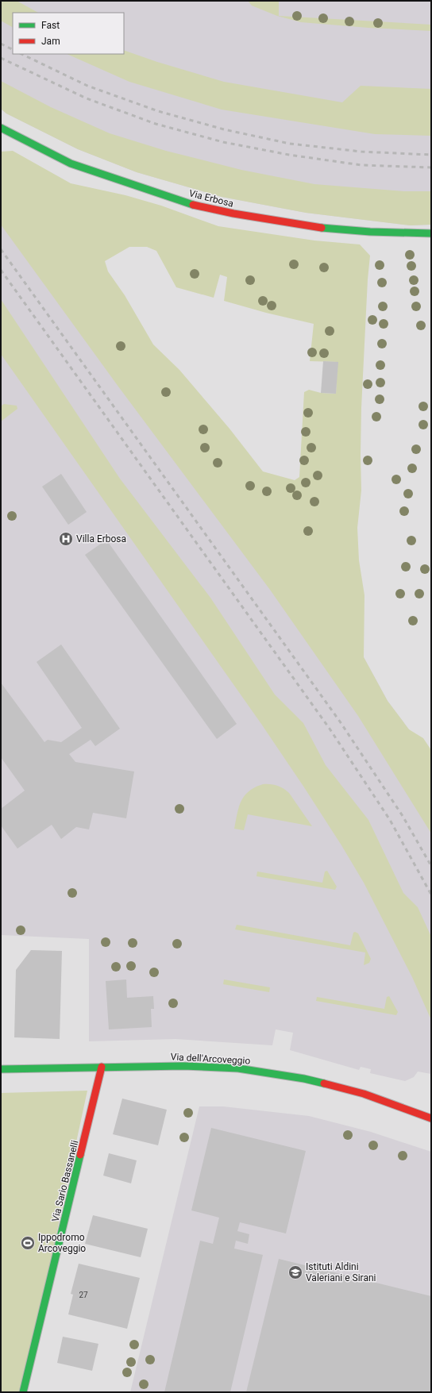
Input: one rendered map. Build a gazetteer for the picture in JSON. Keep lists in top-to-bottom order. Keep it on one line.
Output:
{"streets":{"street":["Via Erbosa","Via dell'Arcoveggio","Via Sario Bassanelli"]},"crossings":[["Via dell'Arcoveggio","Via Sario Bassanelli"]],"places":{"hospital":["Villa Erbosa"],"sports":["Ippodromo Arcoveggio"],"school or university":["Istituti Aldini Valeriani e Sirani"]},"house_numbers":["27"],"legend":["Fast","Jam"]}
